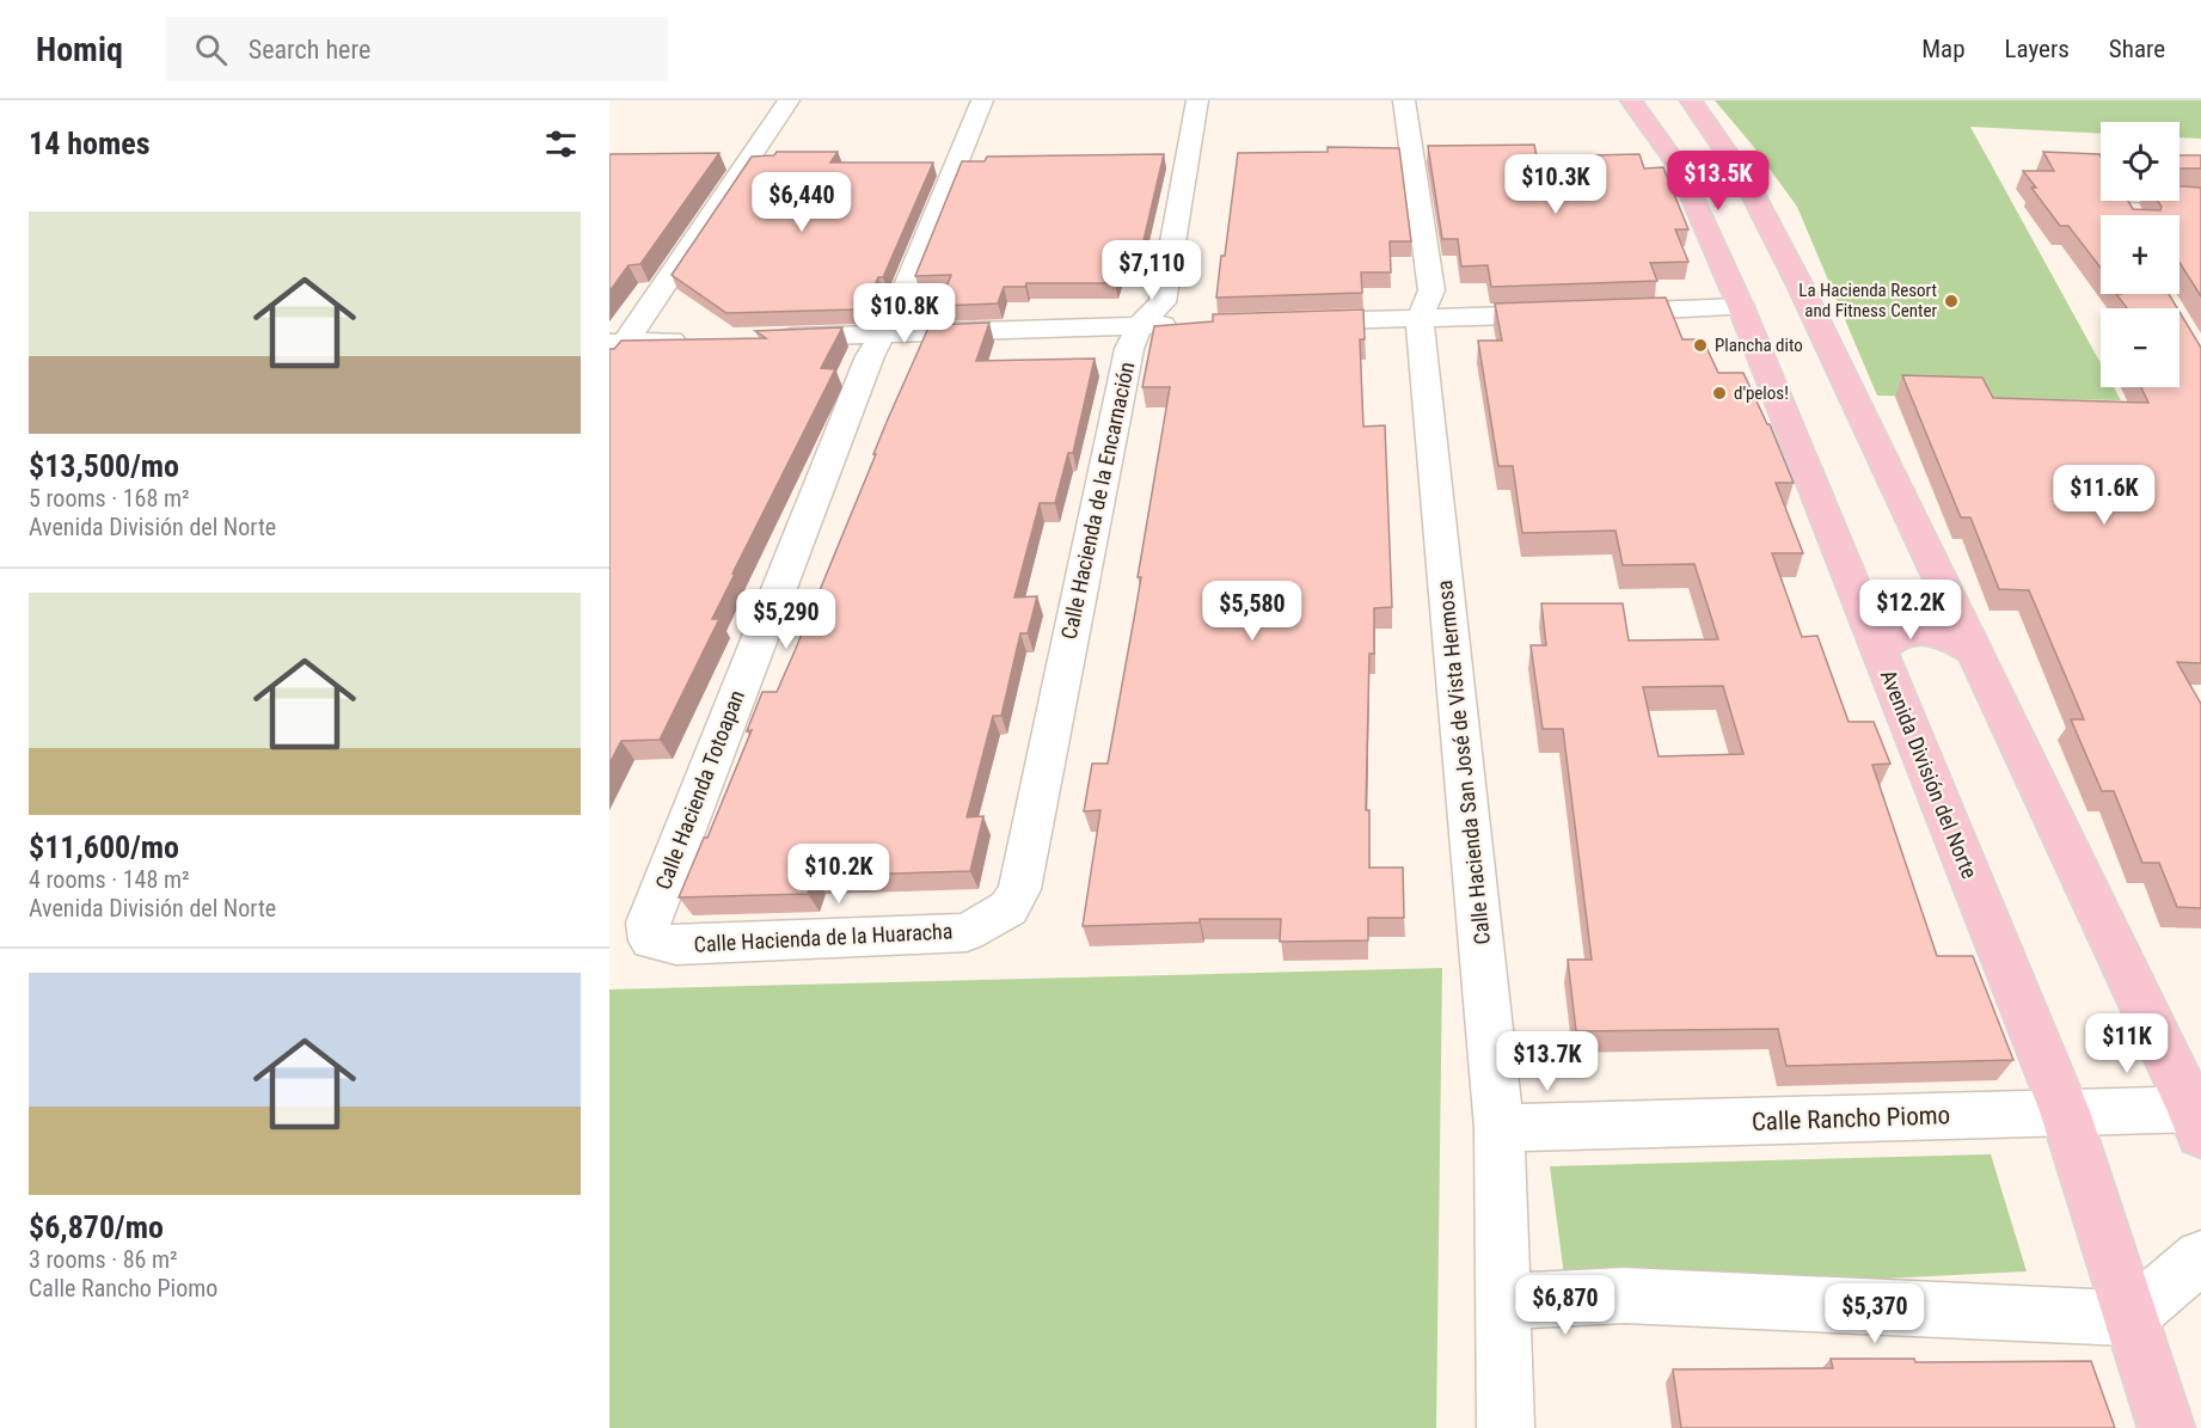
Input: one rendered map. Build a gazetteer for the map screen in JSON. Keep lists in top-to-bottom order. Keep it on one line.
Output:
{"streets":{"main road":["Avenida División del Norte"],"street":["Calle Hacienda de la Encarnación","Calle Hacienda San José de Vista Hermosa","Calle Hacienda Totoapan","Calle Hacienda de la Huaracha","Calle Rancho Piomo"]},"crossings":[["Calle Hacienda de la Encarnación","Calle Hacienda de la Huaracha"],["Calle Hacienda San José de Vista Hermosa","Calle Rancho Piomo"],["Avenida División del Norte","Calle Rancho Piomo"],["Calle Hacienda Totoapan","Calle Hacienda de la Huaracha"]],"places":["La Hacienda Resort and Fitness Center","Plancha dito","d'pelos!"],"page":{"header":"Homiq","search":"Search here","nav":["Map","Layers","Share"],"heading":"14 homes","map_buttons":["+","−"],"price":["$13.5K","$10.3K","$6,440","$7,110","$10.8K","$11.6K","$12.2K","$5,580","$5,290","$10.2K","$11K","$13.7K","$6,870","$5,370"],"list":[{"name":"$13,500/mo","note":"5 rooms · 168 m² · Avenida División del Norte"},{"name":"$11,600/mo","note":"4 rooms · 148 m² · Avenida División del Norte"},{"name":"$6,870/mo","note":"3 rooms · 86 m² · Calle Rancho Piomo"}]}}
